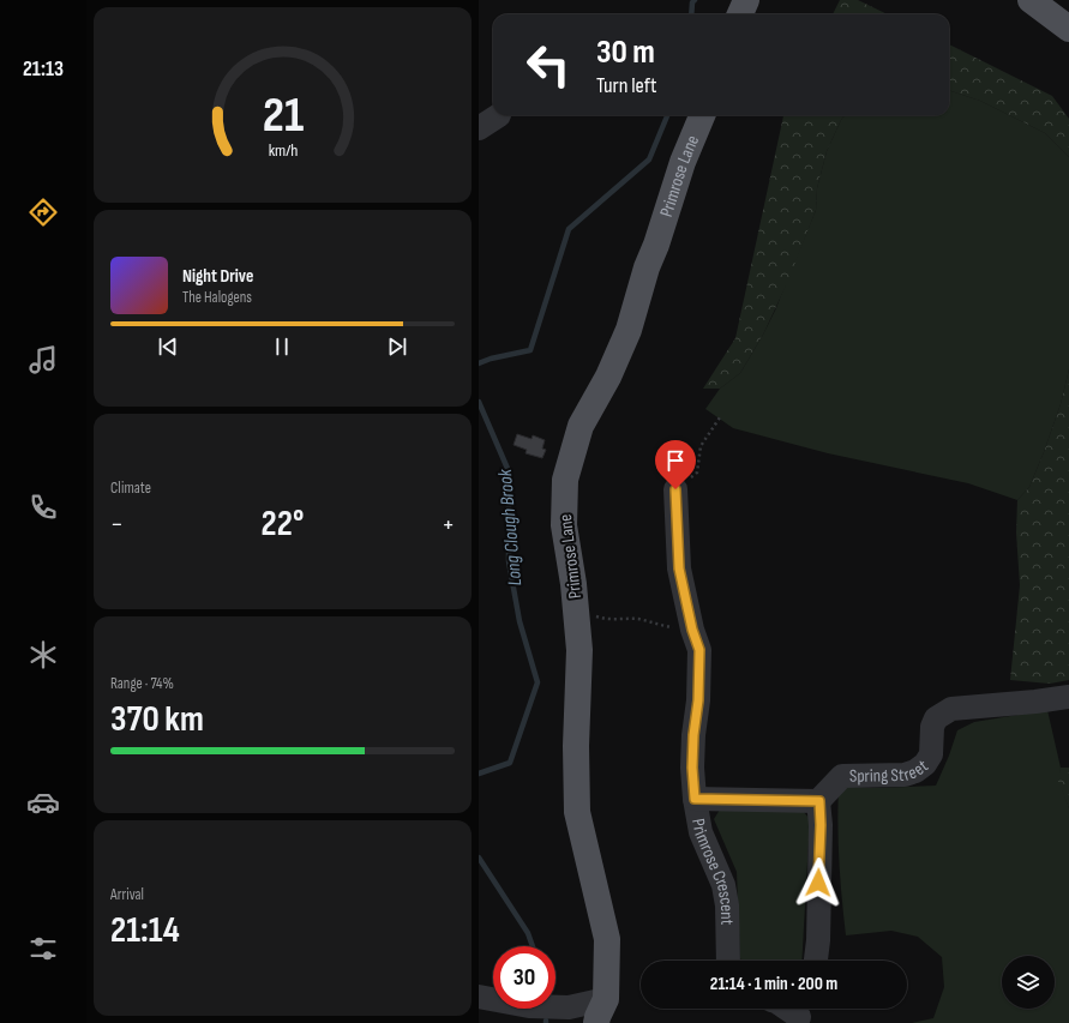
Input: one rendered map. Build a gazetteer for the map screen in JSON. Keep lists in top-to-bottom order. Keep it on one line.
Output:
{"streets":{"main road":["Primrose Lane"],"street":["Spring Street","Primrose Crescent"]},"water":["Long Clough Brook"],"page":{"tabs":"21:13","turn":["30 m","Turn left"],"song":["Night Drive","The Halogens"],"tile":["Climate",["Range · 74%","370 km"],["Arrival","21:14"]],"heat":["−","22°","+"],"limit":"30","trip":"21:14 · 1 min · 200 m","gauge":["21","km/h"]}}
